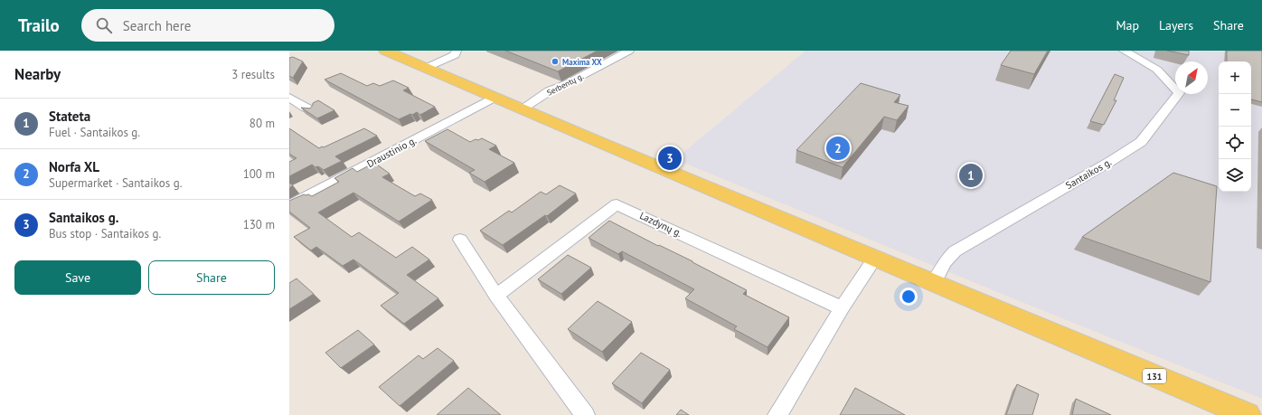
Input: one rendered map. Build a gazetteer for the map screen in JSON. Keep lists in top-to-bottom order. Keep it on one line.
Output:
{"streets":{"main road":["131"],"street":["Serbentų g.","Draustinio g.","Santaikos g.","Lazdynų g."]},"crossings":[["Serbentų g.","131"],["Draustinio g.","131"],["Santaikos g.","131"]],"places":["Maxima XX"],"north":"top right","page":{"header":"Trailo","search":"Search here","nav":["Map","Layers","Share"],"heading":["Nearby","3 results"],"map_buttons":["+","−"],"list":[{"mark":"1","name":"Stateta","note":"Fuel · Santaikos g.","value":"80 m"},{"mark":"2","name":"Norfa XL","note":"Supermarket · Santaikos g.","value":"100 m"},{"mark":"3","name":"Santaikos g.","note":"Bus stop · Santaikos g.","value":"130 m"}],"pins":["2","3","1"],"buttons":["Save","Share"]}}
